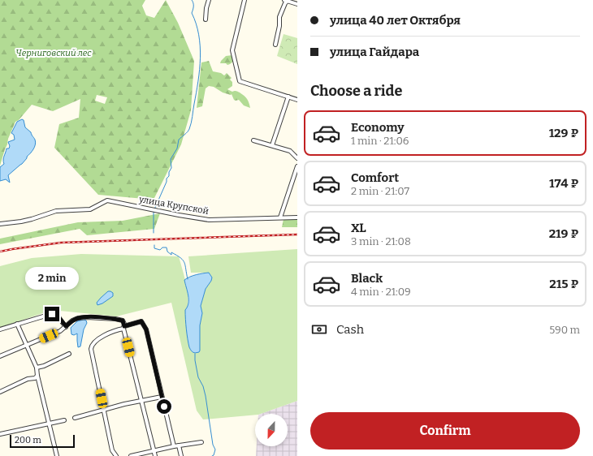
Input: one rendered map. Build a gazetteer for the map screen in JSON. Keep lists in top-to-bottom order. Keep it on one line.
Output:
{"streets":{"street":["улица Крупской"]},"parks":["Черниговский лес"],"scale_bar":"200 m","north":"bottom","page":{"banner":["улица 40 лет Октября","улица Гайдара"],"heading":"Choose a ride","list":[{"name":"Economy","note":"1 min · 21:06","value":"129 ₽"},{"name":"Comfort","note":"2 min · 21:07","value":"174 ₽"},{"name":"XL","note":"3 min · 21:08","value":"219 ₽"},{"name":"Black","note":"4 min · 21:09","value":"215 ₽"}],"bubble":"2 min","pay":["Cash","590 m"],"buttons":"Confirm","scale":"200 m"}}
